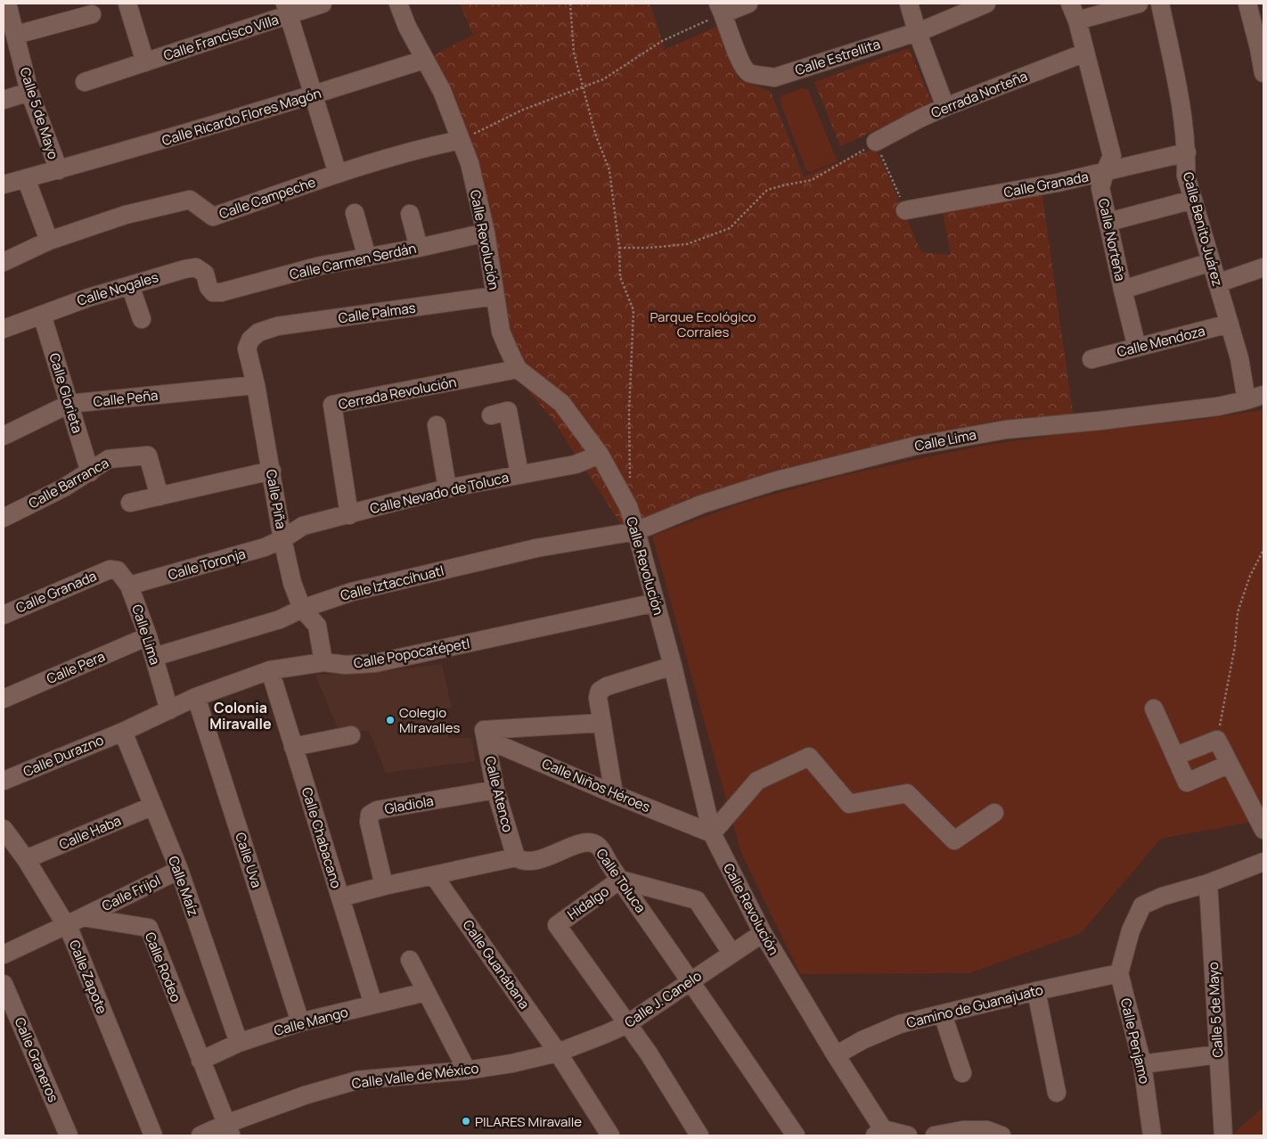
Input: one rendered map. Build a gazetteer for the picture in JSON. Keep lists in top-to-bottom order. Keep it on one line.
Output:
{"streets":{"street":["Calle Francisco Villa","Calle Estrellita","Cerrada Norteña","Calle 5 de Mayo","Calle Ricardo Flores Magón","Calle Granada","Calle Campeche","Calle Benito Juárez","Calle Revolución","Calle Norteña","Calle Carmen Serdán","Calle Nogales","Calle Palmas","Calle Mendoza","Calle Glorieta","Cerrada Revolución","Calle Peña","Calle Lima","Calle Barranca","Calle Nevado de Toluca","Calle Piña","Calle Toronja","Calle Iztaccíhuatl","Calle Popocatépetl","Calle Pera","Calle Durazno","Calle Niños Héroes","Calle Atenco","Gladiola","Calle Haba","Calle Chabacano","Calle Uva","Calle Toluca","Calle Maíz","Calle Frijol","Hidalgo","Calle Guanábana","Calle Rodeo","Calle Zapote","Calle J. Canelo","Camino de Guanajuato","Calle Mango","Calle Penjamo","Calle Graneros","Calle Valle de México"]},"crossings":[["Cerrada Norteña","Calle Norteña"],["Calle 5 de Mayo","Calle Ricardo Flores Magón"],["Calle Ricardo Flores Magón","Calle Revolución"],["Calle Granada","Calle Benito Juárez"],["Calle Granada","Calle Norteña"],["Calle Granada","Calle Lima"],["Calle Campeche","Calle Revolución"],["Calle Benito Juárez","Calle Mendoza"],["Calle Benito Juárez","Calle Lima"],["Calle Revolución","Calle Carmen Serdán"],["Calle Revolución","Calle Palmas"],["Calle Revolución","Cerrada Revolución"],["Calle Revolución","Calle Lima"],["Calle Revolución","Calle Nevado de Toluca"],["Calle Revolución","Calle Iztaccíhuatl"],["Calle Revolución","Calle Popocatépetl"],["Calle Revolución","Calle Niños Héroes"],["Calle Revolución","Calle J. Canelo"],["Calle Revolución","Camino de Guanajuato"],["Calle Norteña","Calle Mendoza"],["Calle Carmen Serdán","Calle Nogales"],["Calle Nogales","Calle Glorieta"],["Calle Palmas","Calle Piña"],["Calle Glorieta","Calle Peña"],["Calle Glorieta","Calle Barranca"],["Cerrada Revolución","Calle Nevado de Toluca"],["Calle Peña","Calle Piña"],["Calle Lima","Calle Toronja"],["Calle Lima","Calle Iztaccíhuatl"],["Calle Lima","Calle Popocatépetl"],["Calle Lima","Calle Pera"],["Calle Nevado de Toluca","Calle Piña"],["Calle Nevado de Toluca","Calle Toronja"],["Calle Piña","Calle Toronja"],["Calle Piña","Calle Iztaccíhuatl"],["Calle Piña","Calle Popocatépetl"],["Calle Popocatépetl","Calle Durazno"],["Calle Popocatépetl","Calle Chabacano"],["Calle Popocatépetl","Calle Uva"],["Calle Popocatépetl","Calle Maíz"],["Calle Durazno","Calle Maíz"],["Calle Niños Héroes","Calle Atenco"],["Calle Atenco","Gladiola"],["Calle Atenco","Calle Toluca"],["Gladiola","Calle Toluca"],["Calle Haba","Calle Maíz"],["Calle Haba","Calle Zapote"],["Calle Chabacano","Calle Toluca"],["Calle Chabacano","Calle Mango"],["Calle Uva","Calle Mango"],["Calle Toluca","Hidalgo"],["Calle Toluca","Calle Guanábana"],["Calle Toluca","Calle J. Canelo"],["Calle Maíz","Calle Frijol"],["Calle Maíz","Calle Mango"],["Calle Frijol","Calle Rodeo"],["Hidalgo","Calle J. Canelo"],["Calle Guanábana","Calle J. Canelo"],["Calle Guanábana","Calle Valle de México"],["Calle Rodeo","Calle Mango"],["Calle Rodeo","Calle Valle de México"],["Calle J. Canelo","Calle Valle de México"],["Camino de Guanajuato","Calle Penjamo"]],"districts":["Colonia Miravalle"],"parks":["Parque Ecológico Corrales"],"places":["Colegio Miravalles","PILARES Miravalle"]}
